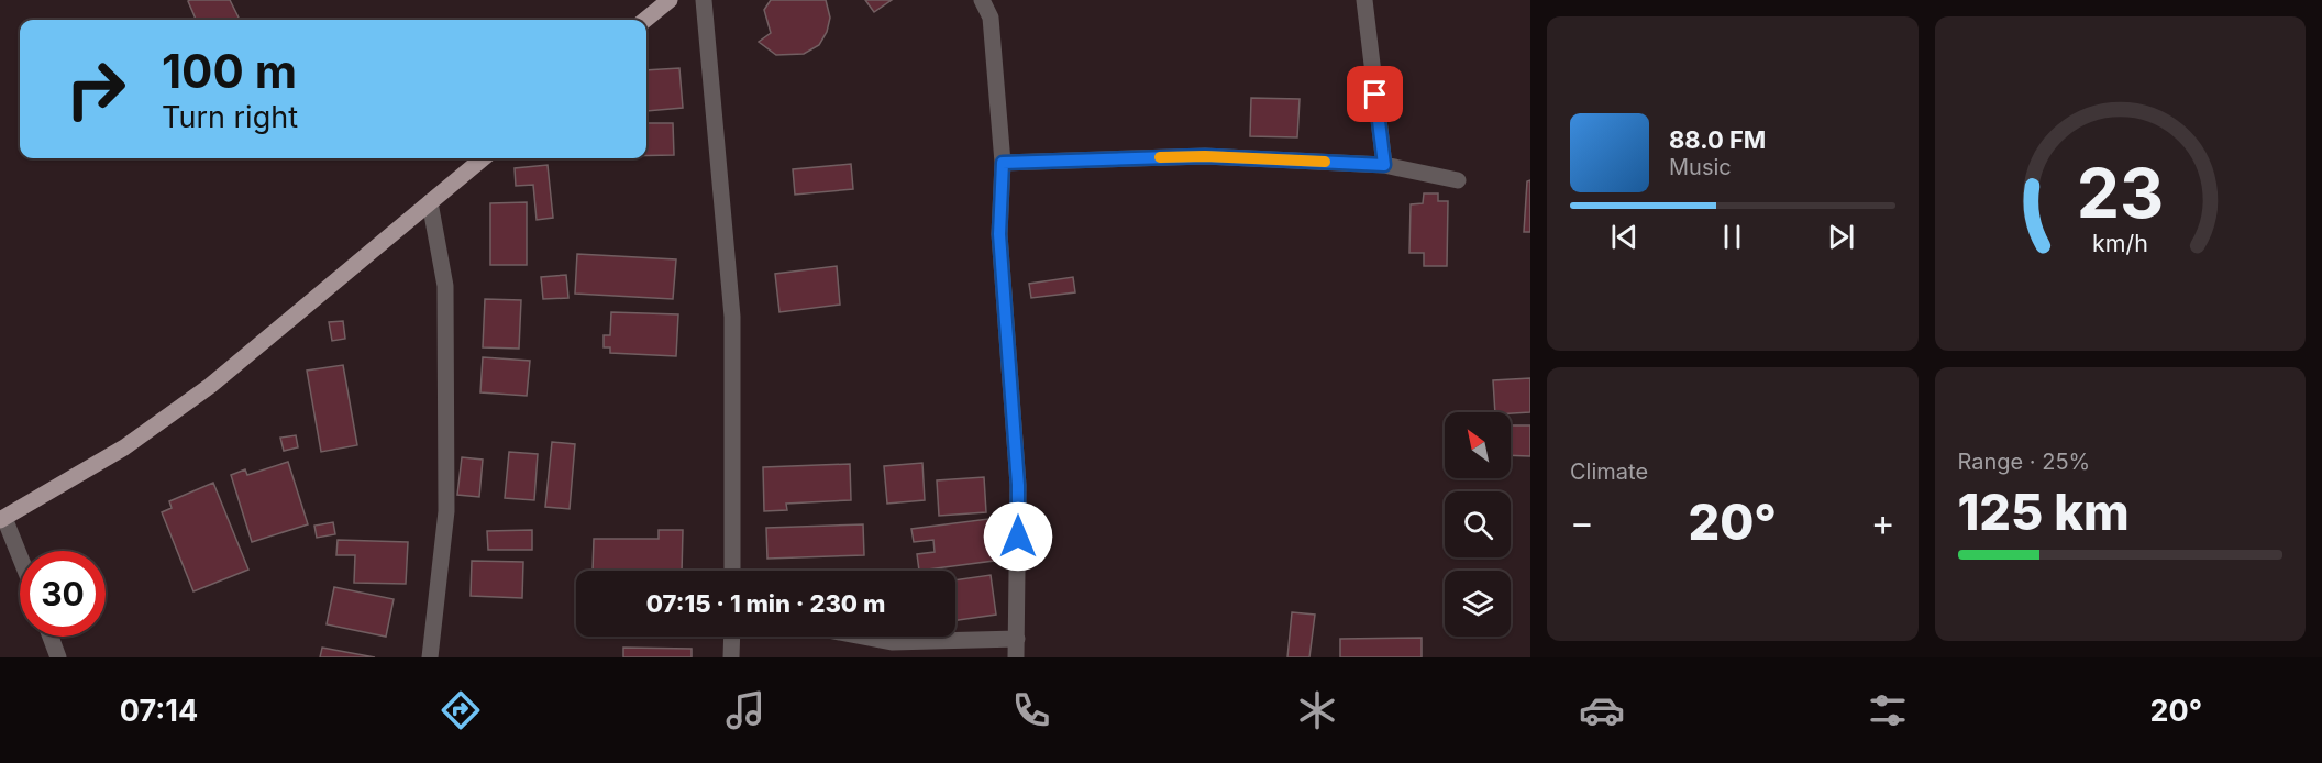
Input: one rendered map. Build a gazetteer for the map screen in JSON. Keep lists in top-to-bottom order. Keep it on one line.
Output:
{"north":"top left","page":{"turn":["100 m","Turn right"],"song":["88.0 FM","Music"],"tile":["Climate",["Range · 25%","125 km"]],"heat":["−","20°","+"],"limit":"30","trip":"07:15 · 1 min · 230 m","tabs":["07:14","20°"],"gauge":["23","km/h"]}}
